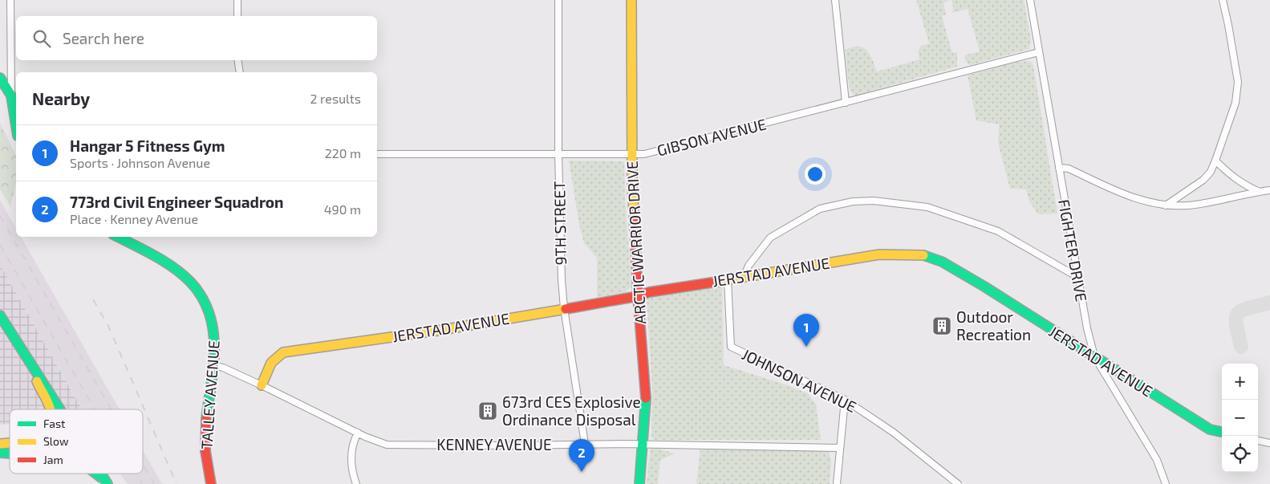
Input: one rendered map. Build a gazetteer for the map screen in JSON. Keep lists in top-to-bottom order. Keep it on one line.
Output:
{"streets":{"street":["GIBSON AVENUE","9TH STREET","ARCTIC WARRIOR DRIVE","FIGHTER DRIVE","JERSTAD AVENUE","JOHNSON AVENUE","TALLEY AVENUE","KENNEY AVENUE"]},"crossings":[["GIBSON AVENUE","9TH STREET"],["GIBSON AVENUE","ARCTIC WARRIOR DRIVE"],["GIBSON AVENUE","FIGHTER DRIVE"],["9TH STREET","JERSTAD AVENUE"],["9TH STREET","KENNEY AVENUE"],["ARCTIC WARRIOR DRIVE","JERSTAD AVENUE"],["ARCTIC WARRIOR DRIVE","KENNEY AVENUE"],["FIGHTER DRIVE","JERSTAD AVENUE"],["JERSTAD AVENUE","JOHNSON AVENUE"],["JERSTAD AVENUE","KENNEY AVENUE"],["TALLEY AVENUE","KENNEY AVENUE"]],"places":{"building":["Outdoor Recreation","673rd CES Explosive Ordinance Disposal"]},"legend":["Fast","Slow","Jam"],"page":{"search":"Search here","heading":["Nearby","2 results"],"list":[{"mark":"1","name":"Hangar 5 Fitness Gym","note":"Sports · Johnson Avenue","value":"220 m"},{"mark":"2","name":"773rd Civil Engineer Squadron","note":"Place · Kenney Avenue","value":"490 m"}],"pins":["1","2"],"map_buttons":["+","−"]}}
